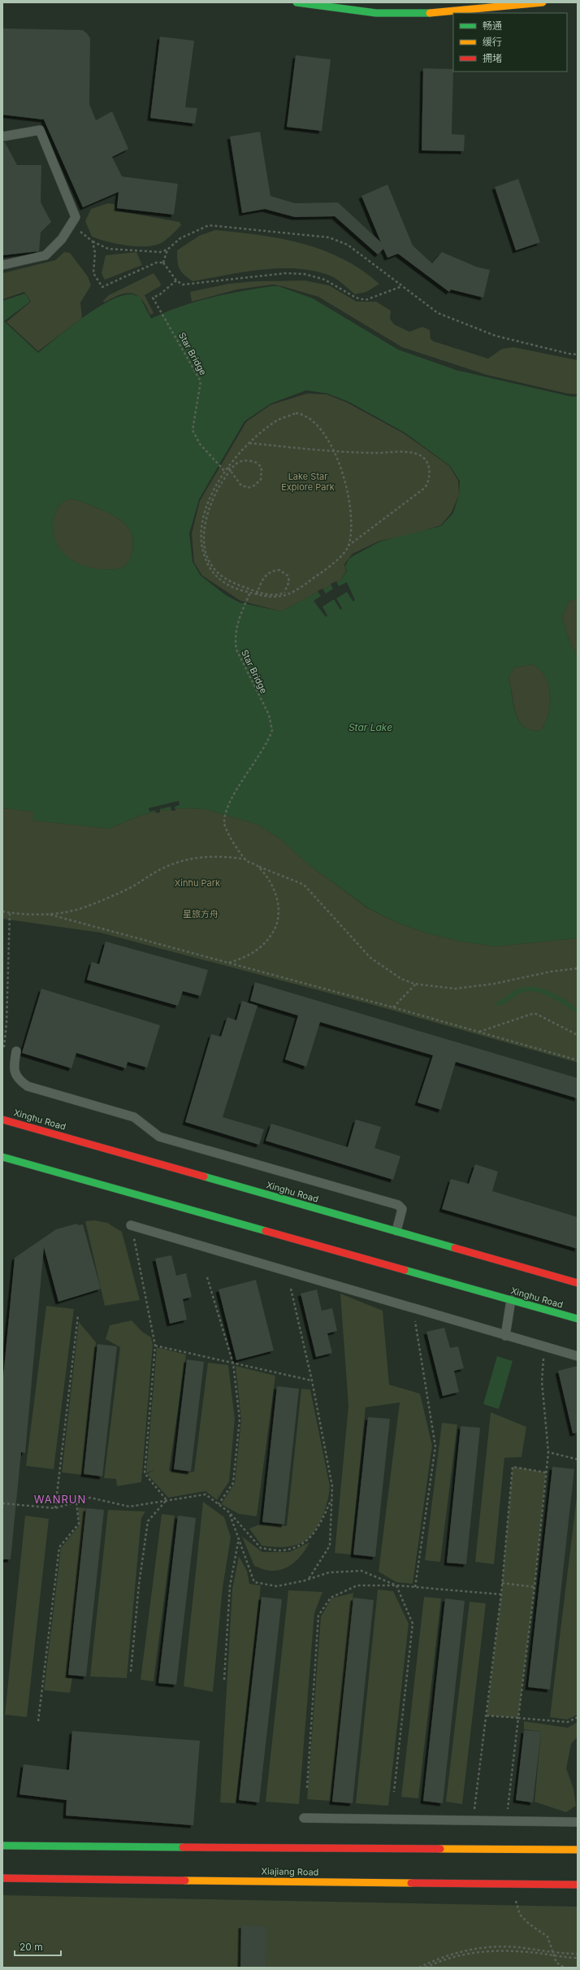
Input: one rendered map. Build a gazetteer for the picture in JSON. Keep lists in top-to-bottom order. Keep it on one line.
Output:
{"streets":{"main road":["Xinghu Road","Xiajiang Road"],"path":["Star Bridge"]},"districts":["WANRUN"],"water":["Star Lake"],"parks":["Lake Star Explore Park","Xinhu Park","星旅方舟"],"legend":["畅通","缓行","拥堵"],"scale_bar":"20 m"}
